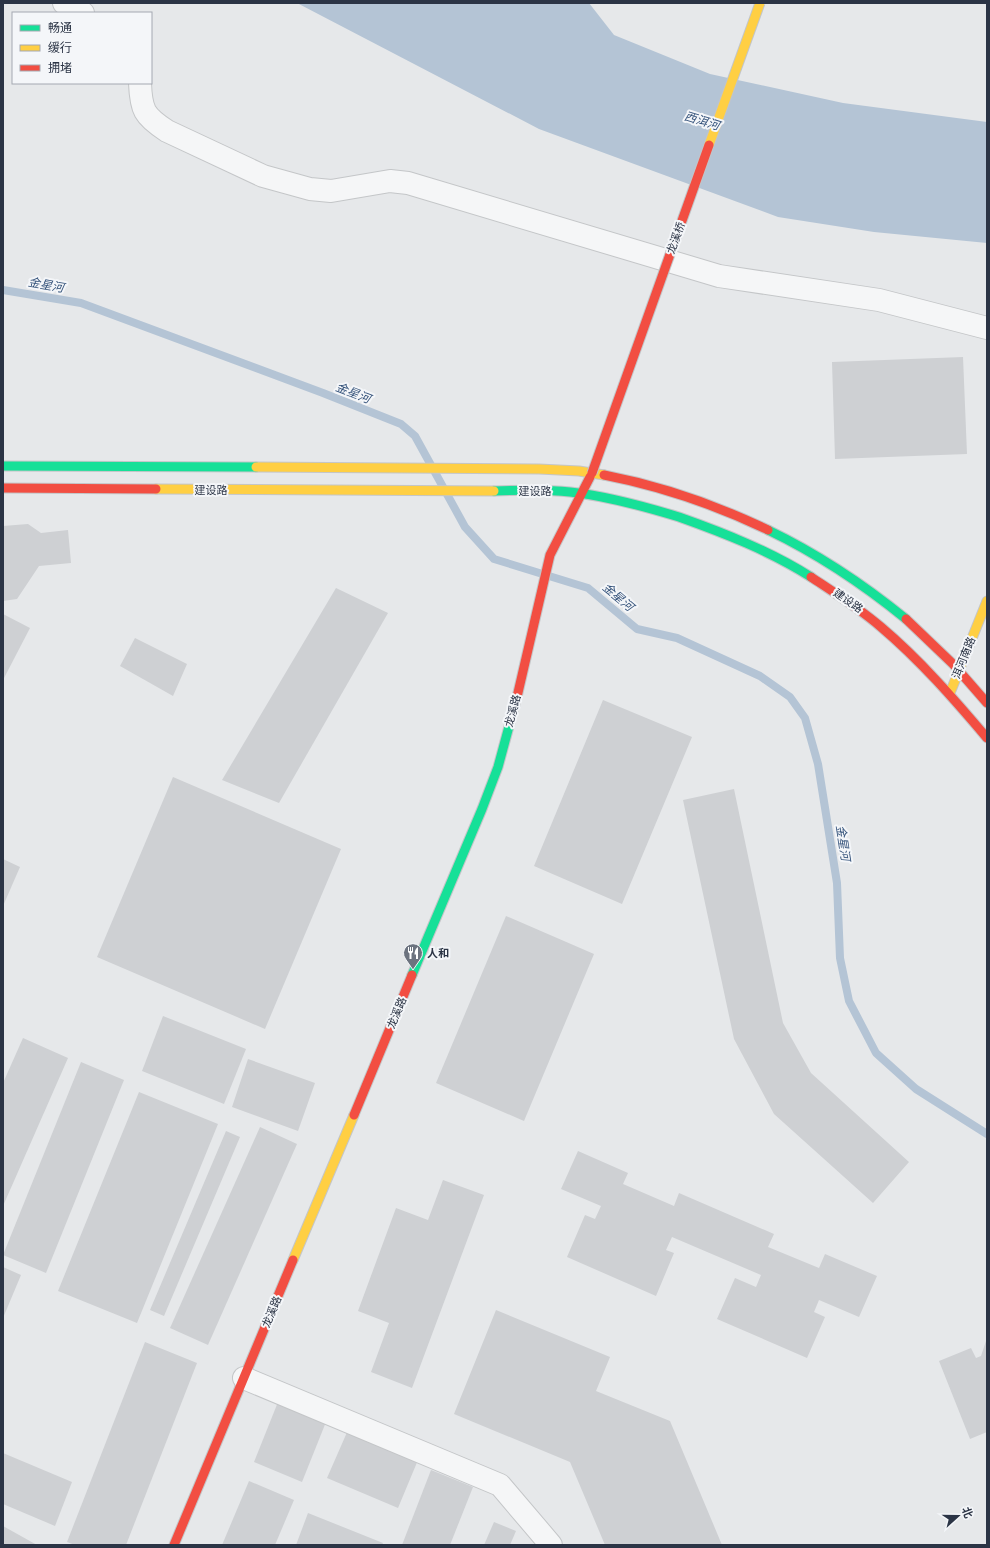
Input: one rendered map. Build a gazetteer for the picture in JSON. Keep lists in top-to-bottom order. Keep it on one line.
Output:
{"streets":{"main road":["龙溪桥","建设路","洱河南路","龙溪路"]},"crossings":[["龙溪桥","建设路"],["龙溪桥","龙溪路"],["建设路","洱河南路"],["建设路","龙溪路"]],"water":["西洱河","金星河"],"places":{"restaurant":["人和"]},"legend":["畅通","缓行","拥堵"],"north":"right"}
